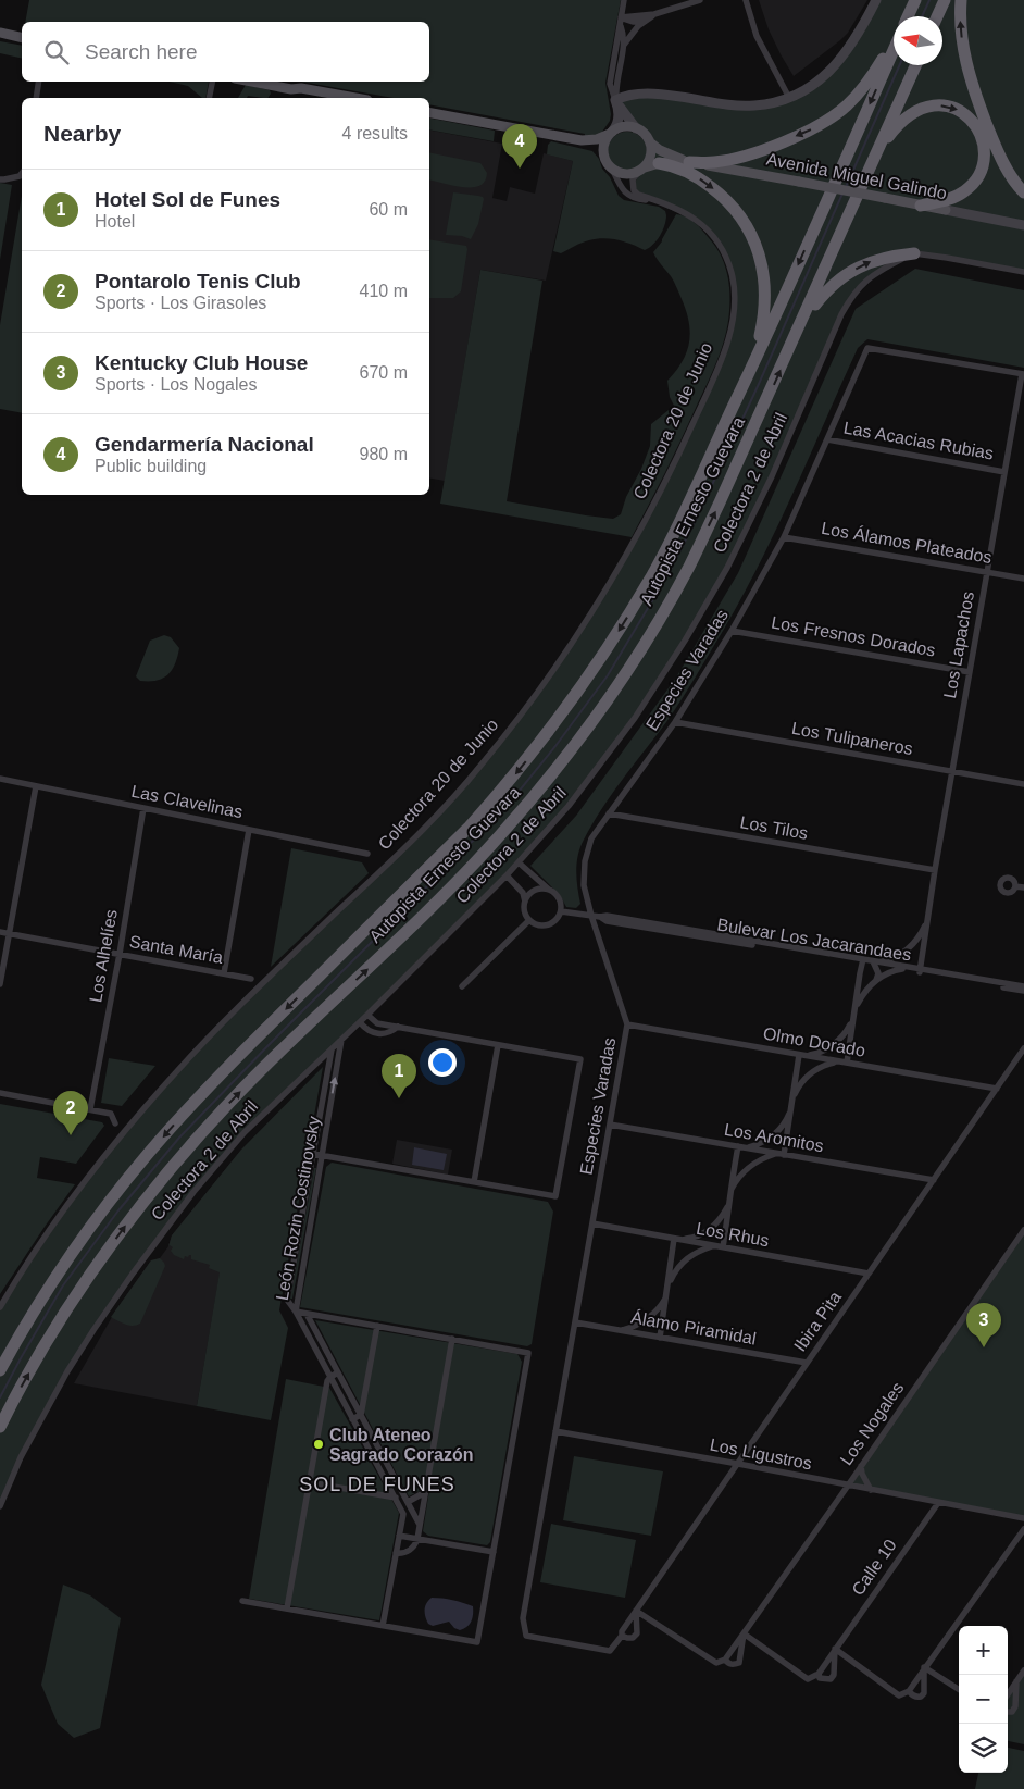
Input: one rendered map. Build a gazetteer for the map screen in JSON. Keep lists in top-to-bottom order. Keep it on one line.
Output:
{"streets":{"highway":["Autopista Ernesto Guevara"],"main road":["Avenida Miguel Galindo"],"street":["Colectora 20 de Junio","Las Acacias Rubias","Colectora 2 de Abril","Los Álamos Plateados","Los Fresnos Dorados","Los Lapachos","Especies Varadas","Los Tulipaneros","Las Clavelinas","Los Tilos","Bulevar Los Jacarandaes","Santa María","Los Alhelíes","Olmo Dorado","Los Aromitos","León Rozin Costinovsky","Los Rhus","Ibira Pita","Álamo Piramidal","Los Nogales","Los Ligustros","Calle 10"]},"crossings":[["Avenida Miguel Galindo","Colectora 20 de Junio"],["Las Acacias Rubias","Los Lapachos"],["Las Acacias Rubias","Especies Varadas"],["Colectora 2 de Abril","León Rozin Costinovsky"],["Los Álamos Plateados","Los Lapachos"],["Los Álamos Plateados","Especies Varadas"],["Los Fresnos Dorados","Los Lapachos"],["Los Fresnos Dorados","Especies Varadas"],["Los Lapachos","Especies Varadas"],["Los Lapachos","Los Tulipaneros"],["Los Lapachos","Los Tilos"],["Los Lapachos","Bulevar Los Jacarandaes"],["Especies Varadas","Los Tulipaneros"],["Especies Varadas","Los Tilos"],["Especies Varadas","Bulevar Los Jacarandaes"],["Especies Varadas","Olmo Dorado"],["Especies Varadas","Los Aromitos"],["Especies Varadas","Los Rhus"],["Especies Varadas","Ibira Pita"],["Especies Varadas","Álamo Piramidal"],["Especies Varadas","Los Ligustros"],["Las Clavelinas","Los Alhelíes"],["Santa María","Los Alhelíes"],["Olmo Dorado","Ibira Pita"],["Los Aromitos","Ibira Pita"],["Los Rhus","Ibira Pita"],["Ibira Pita","Álamo Piramidal"],["Ibira Pita","Los Ligustros"],["Los Nogales","Los Ligustros"],["Los Ligustros","Calle 10"]],"districts":["SOL DE FUNES"],"places":["Club Ateneo Sagrado Corazón"],"north":"left","page":{"search":"Search here","heading":["Nearby","4 results"],"pins":["4","1","2","3"],"list":[{"mark":"1","name":"Hotel Sol de Funes","note":"Hotel","value":"60 m"},{"mark":"2","name":"Pontarolo Tenis Club","note":"Sports · Los Girasoles","value":"410 m"},{"mark":"3","name":"Kentucky Club House","note":"Sports · Los Nogales","value":"670 m"},{"mark":"4","name":"Gendarmería Nacional","note":"Public building","value":"980 m"}],"map_buttons":["+","−"]}}
